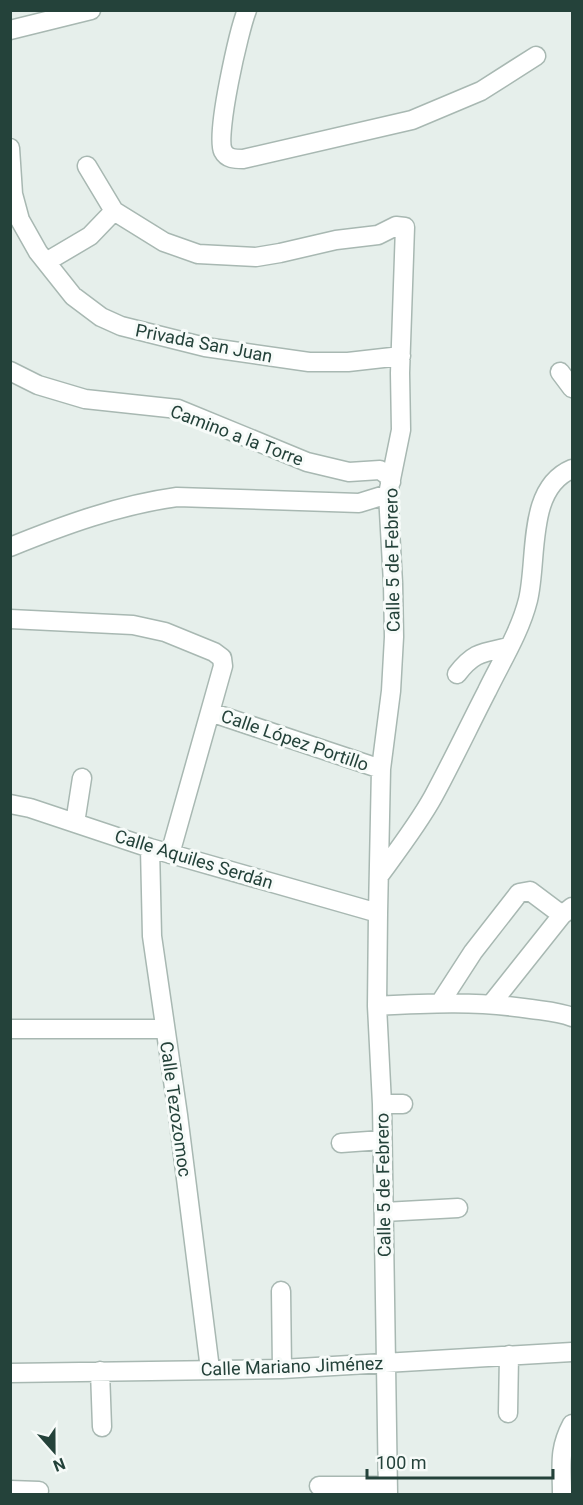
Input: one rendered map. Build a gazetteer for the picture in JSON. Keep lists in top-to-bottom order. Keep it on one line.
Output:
{"streets":{"street":["Privada San Juan","Camino a la Torre","Calle 5 de Febrero","Calle López Portillo","Calle Aquiles Serdán","Calle Tezozomoc","Calle Mariano Jiménez"]},"crossings":[["Privada San Juan","Calle 5 de Febrero"],["Camino a la Torre","Calle 5 de Febrero"],["Calle 5 de Febrero","Calle López Portillo"],["Calle 5 de Febrero","Calle Aquiles Serdán"],["Calle 5 de Febrero","Calle Mariano Jiménez"],["Calle Aquiles Serdán","Calle Tezozomoc"],["Calle Tezozomoc","Calle Mariano Jiménez"]],"scale_bar":"100 m","north":"bottom"}
